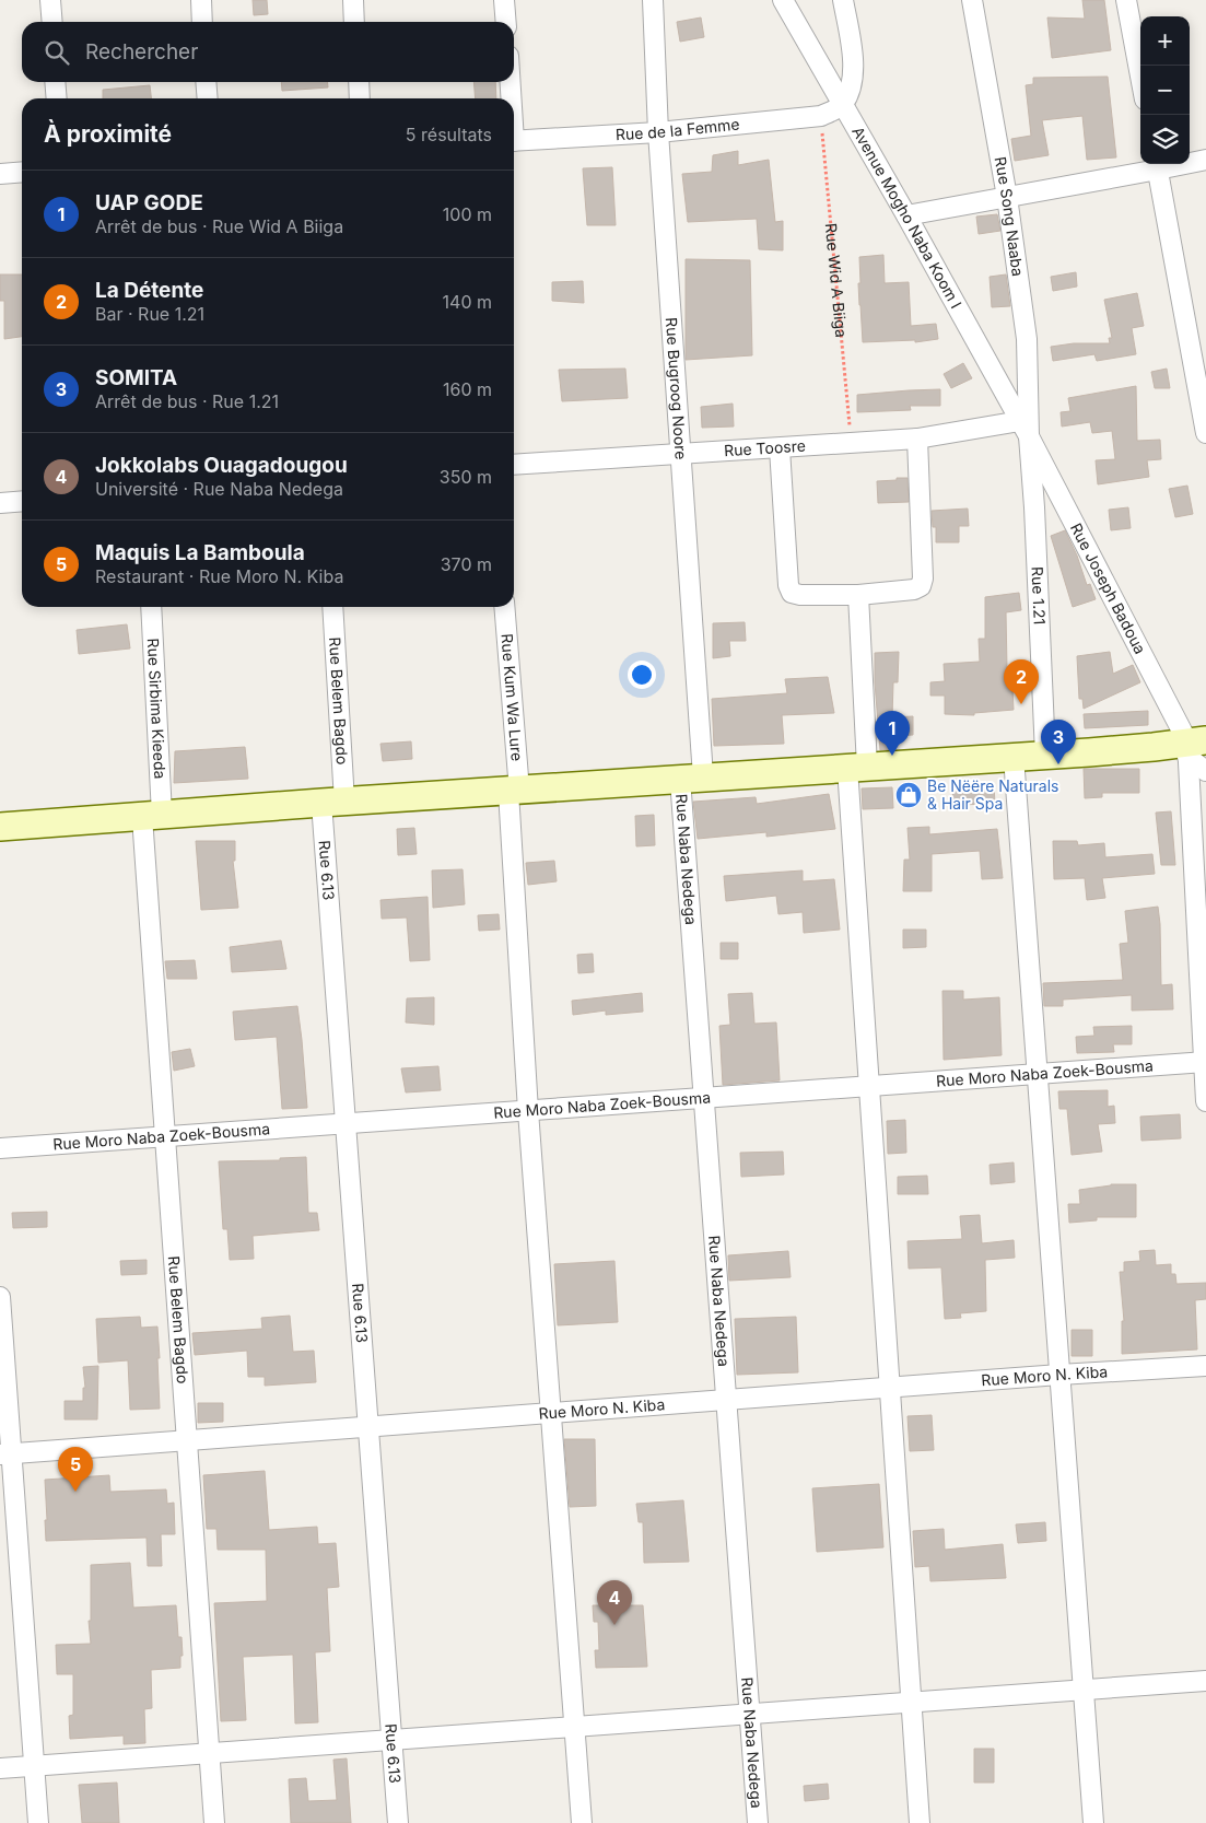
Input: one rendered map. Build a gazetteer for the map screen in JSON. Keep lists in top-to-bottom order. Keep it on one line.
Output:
{"streets":{"street":["Rue de la Femme","Avenue Mogho Naba Koom I","Rue Song Naaba","Rue Bugroog Noore","Rue Toosre","Rue Joseph Badoua","Rue 1.21","Rue Kum Wa Lure","Rue Belem Bagdo","Rue Sirbima Kieeda","Rue Naba Nedega","Rue 6.13","Rue Moro Naba Zoek-Bousma","Rue Moro N. Kiba"],"path":["Rue Wid A Biiga"]},"crossings":[["Rue de la Femme","Avenue Mogho Naba Koom I"],["Rue de la Femme","Rue Wid A Biiga"],["Rue de la Femme","Rue Bugroog Noore"],["Avenue Mogho Naba Koom I","Rue Song Naaba"],["Avenue Mogho Naba Koom I","Rue Toosre"],["Avenue Mogho Naba Koom I","Rue Joseph Badoua"],["Avenue Mogho Naba Koom I","Rue 1.21"],["Rue Song Naaba","Rue Toosre"],["Rue Song Naaba","Rue Joseph Badoua"],["Rue Song Naaba","Rue 1.21"],["Rue Wid A Biiga","Rue Toosre"],["Rue Bugroog Noore","Rue Toosre"],["Rue Bugroog Noore","Rue Naba Nedega"],["Rue Toosre","Rue Joseph Badoua"],["Rue Toosre","Rue 1.21"],["Rue Joseph Badoua","Rue 1.21"],["Rue Kum Wa Lure","Rue Moro Naba Zoek-Bousma"],["Rue Kum Wa Lure","Rue Moro N. Kiba"],["Rue Belem Bagdo","Rue Sirbima Kieeda"],["Rue Belem Bagdo","Rue 6.13"],["Rue Belem Bagdo","Rue Moro Naba Zoek-Bousma"],["Rue Belem Bagdo","Rue Moro N. Kiba"],["Rue Naba Nedega","Rue Moro Naba Zoek-Bousma"],["Rue Naba Nedega","Rue Moro N. Kiba"],["Rue 6.13","Rue Moro Naba Zoek-Bousma"],["Rue 6.13","Rue Moro N. Kiba"]],"places":{"shop":["Be Nëëre Naturals & Hair Spa"]},"page":{"map_buttons":["+","−"],"search":"Rechercher","heading":["À proximité","5 résultats"],"list":[{"mark":"1","name":"UAP GODE","note":"Arrêt de bus · Rue Wid A Biiga","value":"100 m"},{"mark":"2","name":"La Détente","note":"Bar · Rue 1.21","value":"140 m"},{"mark":"3","name":"SOMITA","note":"Arrêt de bus · Rue 1.21","value":"160 m"},{"mark":"4","name":"Jokkolabs Ouagadougou","note":"Université · Rue Naba Nedega","value":"350 m"},{"mark":"5","name":"Maquis La Bamboula","note":"Restaurant · Rue Moro N. Kiba","value":"370 m"}],"pins":["2","1","3","5","4"]}}
